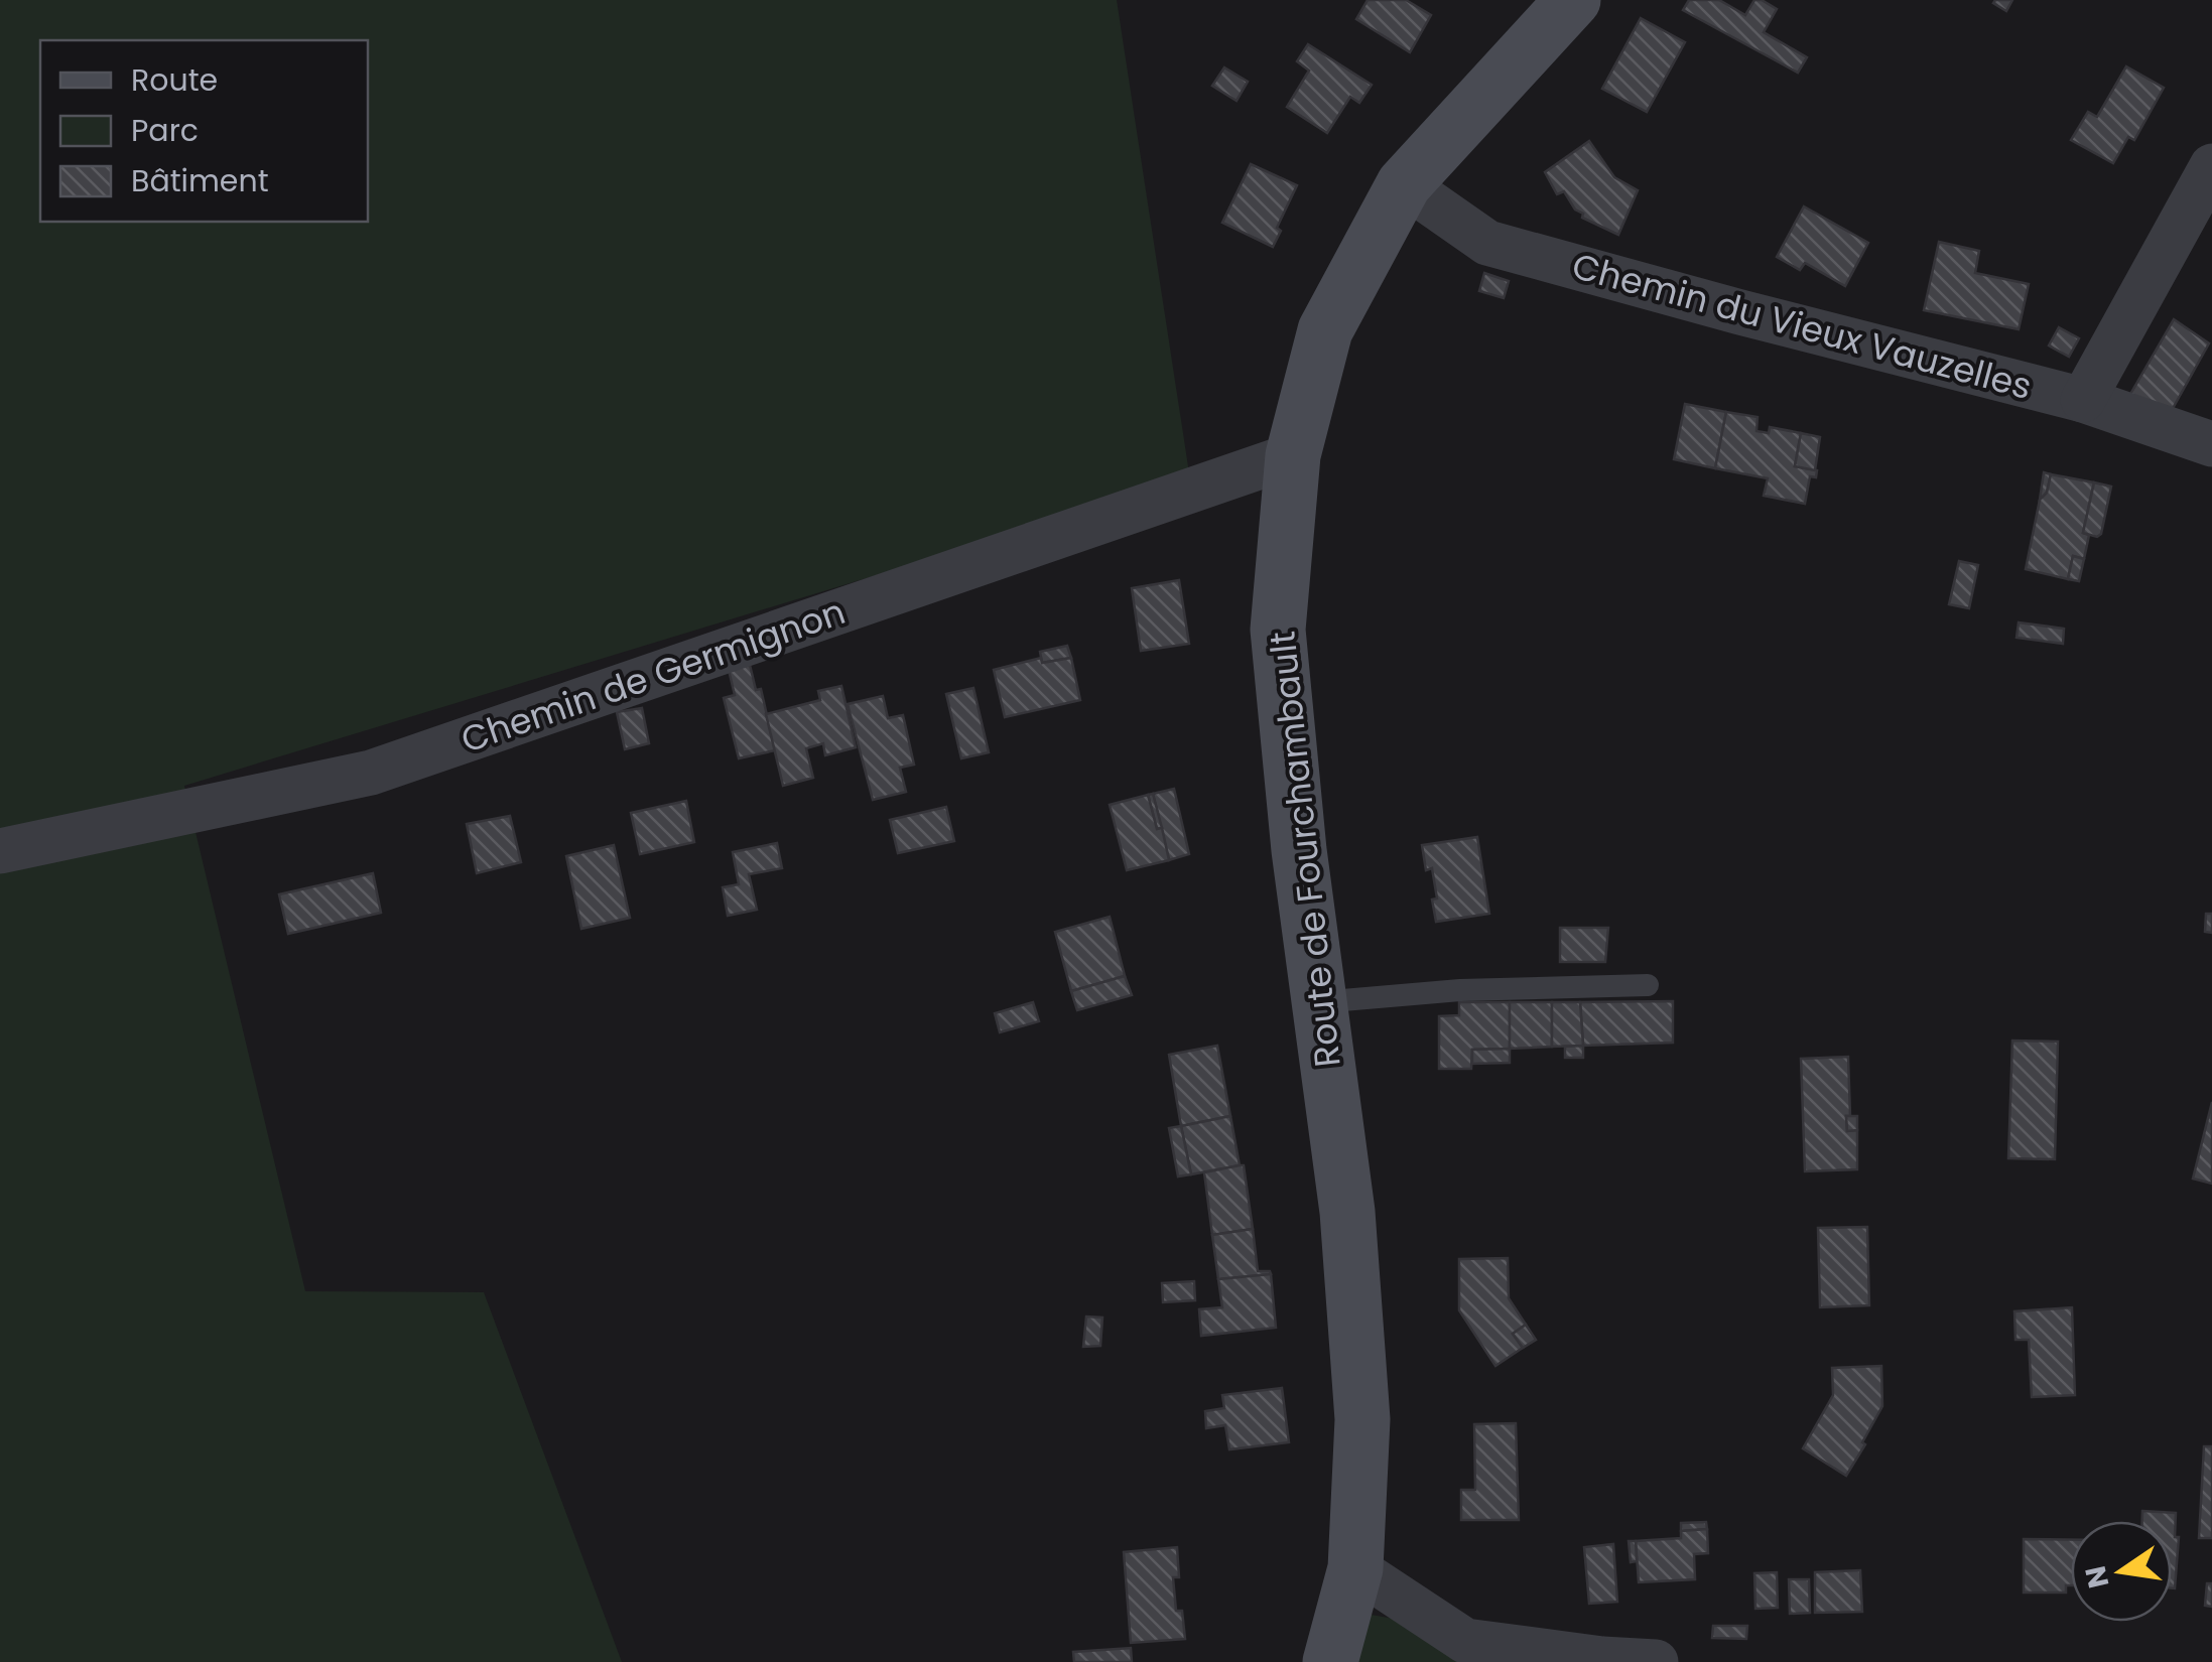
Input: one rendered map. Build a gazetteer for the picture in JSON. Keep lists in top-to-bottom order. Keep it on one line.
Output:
{"streets":{"main road":["Route de Fourchambault"],"street":["Chemin du Vieux Vauzelles","Chemin de Germignon"]},"crossings":[["Chemin du Vieux Vauzelles","Route de Fourchambault"],["Chemin de Germignon","Route de Fourchambault"]],"legend":["Route","Parc","Bâtiment"],"north":"left"}
